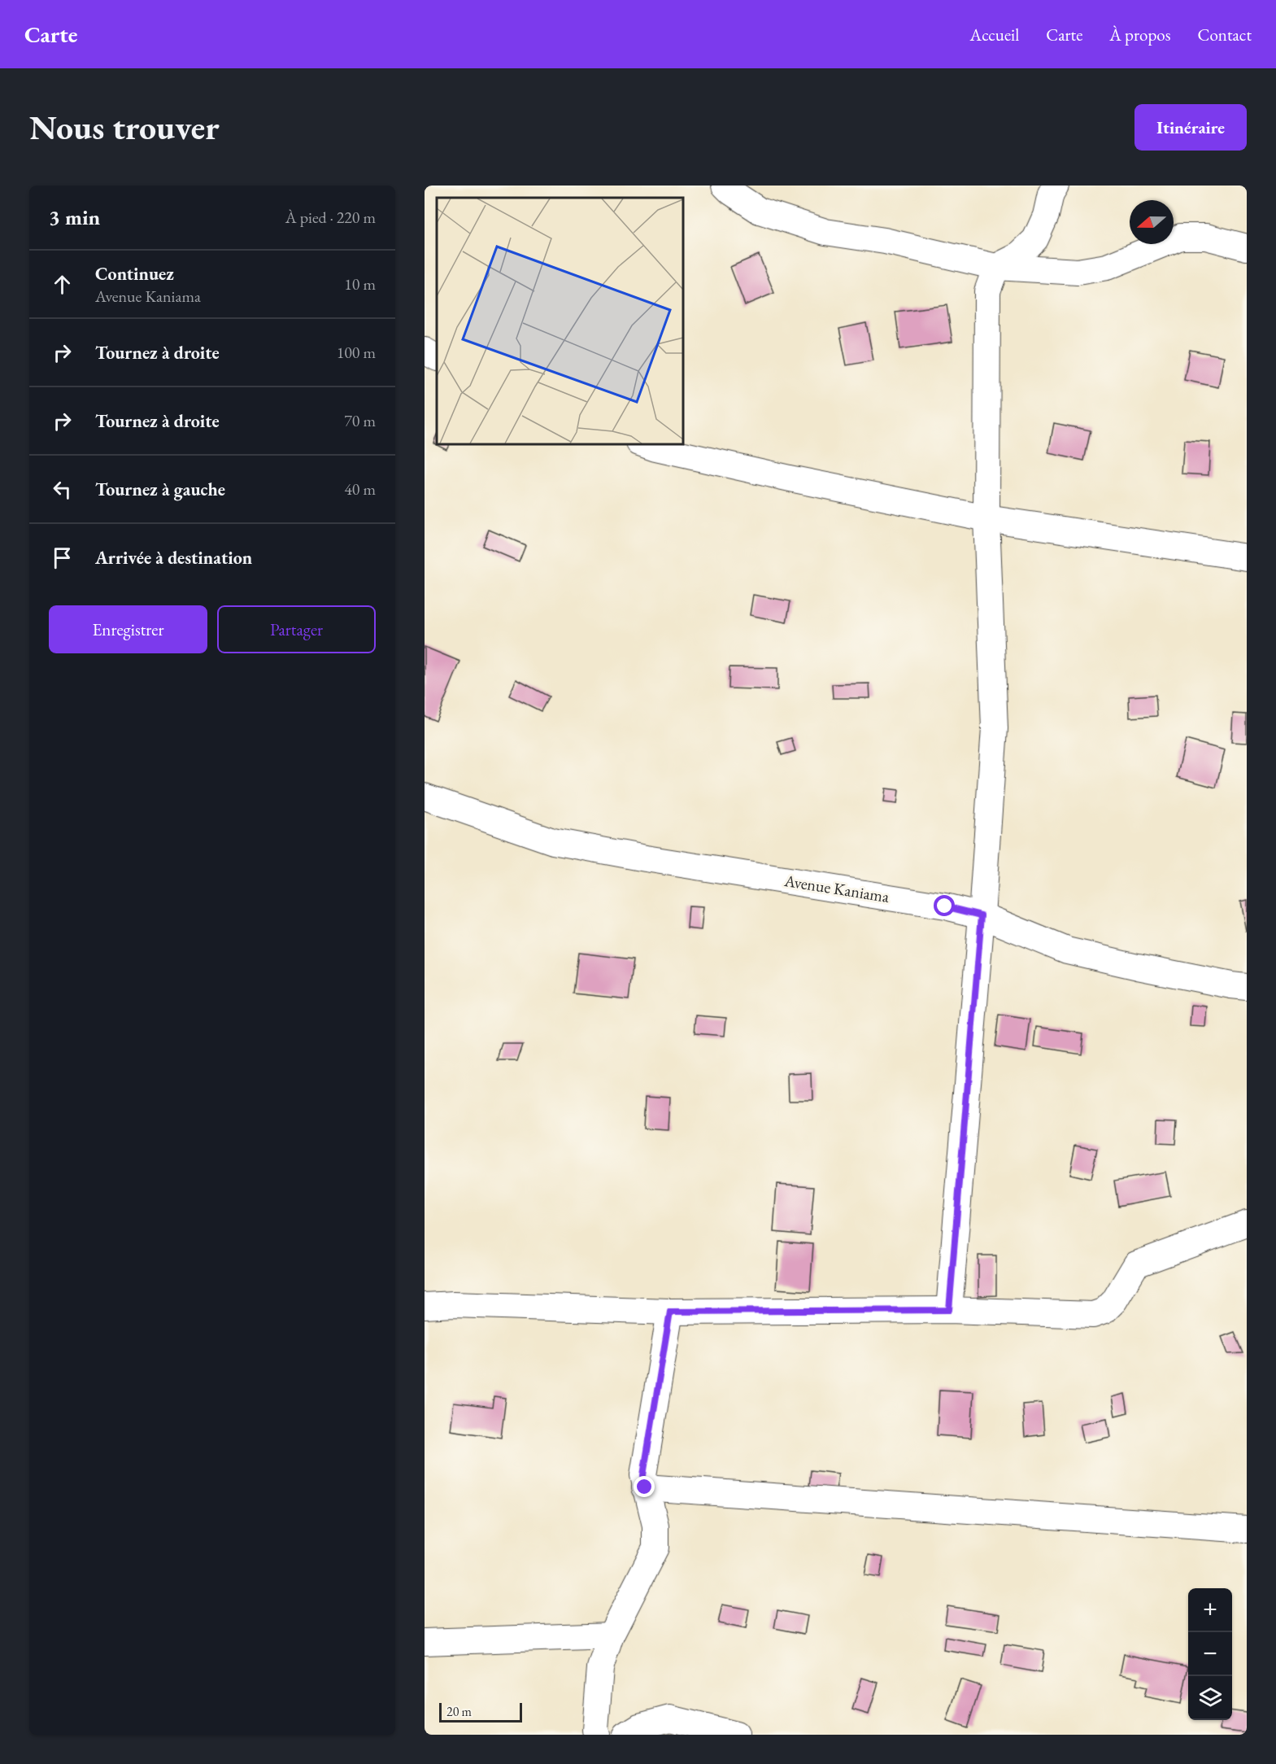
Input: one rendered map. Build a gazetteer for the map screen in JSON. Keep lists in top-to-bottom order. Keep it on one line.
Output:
{"streets":{"street":["Avenue Kaniama"]},"scale_bar":"20 m","north":"left","page":{"header":"Carte","nav":["Accueil","Carte","À propos","Contact"],"buttons":["Itinéraire",["Enregistrer","Partager"]],"title":"Nous trouver","heading":["3 min","À pied · 220 m"],"list":[["Continuez","Avenue Kaniama","10 m"],["Tournez à droite","100 m"],["Tournez à droite","70 m"],["Tournez à gauche","40 m"],"Arrivée à destination"],"map_buttons":["+","−"],"scale":"20 m"}}
